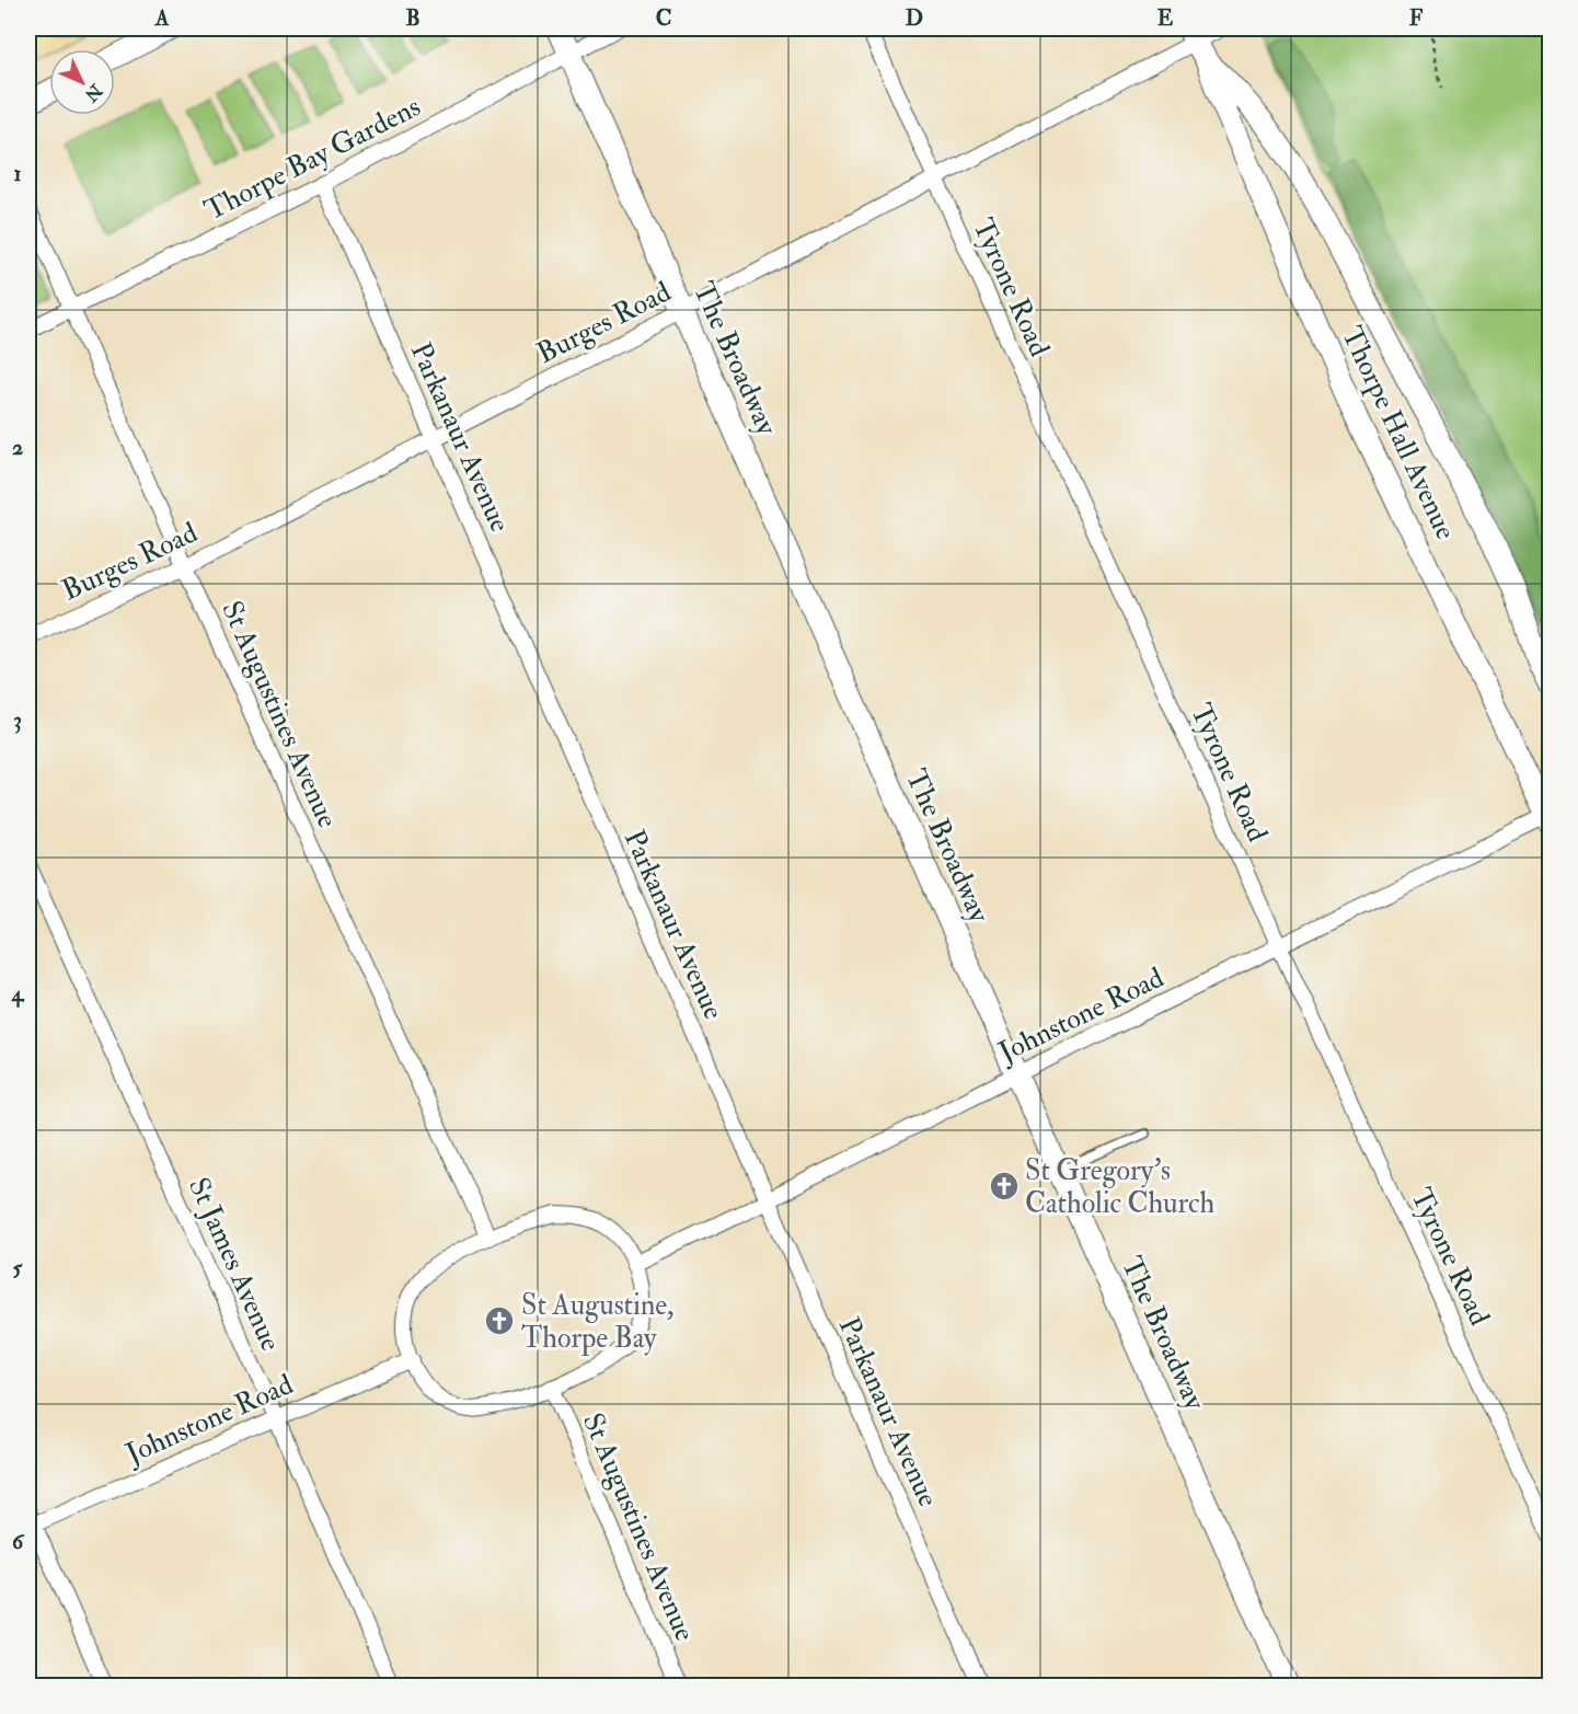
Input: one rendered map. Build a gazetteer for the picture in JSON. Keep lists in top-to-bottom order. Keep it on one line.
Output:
{"streets":{"street":["Thorpe Bay Gardens","Tyrone Road","Burges Road","The Broadway","Thorpe Hall Avenue","Parkanaur Avenue","St Augustines Avenue","Johnstone Road","St James Avenue"]},"crossings":[["Thorpe Bay Gardens","The Broadway"],["Thorpe Bay Gardens","Parkanaur Avenue"],["Thorpe Bay Gardens","St Augustines Avenue"],["Tyrone Road","Burges Road"],["Tyrone Road","Johnstone Road"],["Burges Road","The Broadway"],["Burges Road","Thorpe Hall Avenue"],["Burges Road","Parkanaur Avenue"],["Burges Road","St Augustines Avenue"],["The Broadway","Johnstone Road"],["Thorpe Hall Avenue","Johnstone Road"],["Parkanaur Avenue","Johnstone Road"],["St Augustines Avenue","Johnstone Road"],["Johnstone Road","St James Avenue"]],"places":{"church":["St Gregory's Catholic Church","St Augustine, Thorpe Bay"]},"north":"bottom right","grid":{"columns":["A","B","C","D","E","F"],"rows":["1","2","3","4","5","6"]}}
